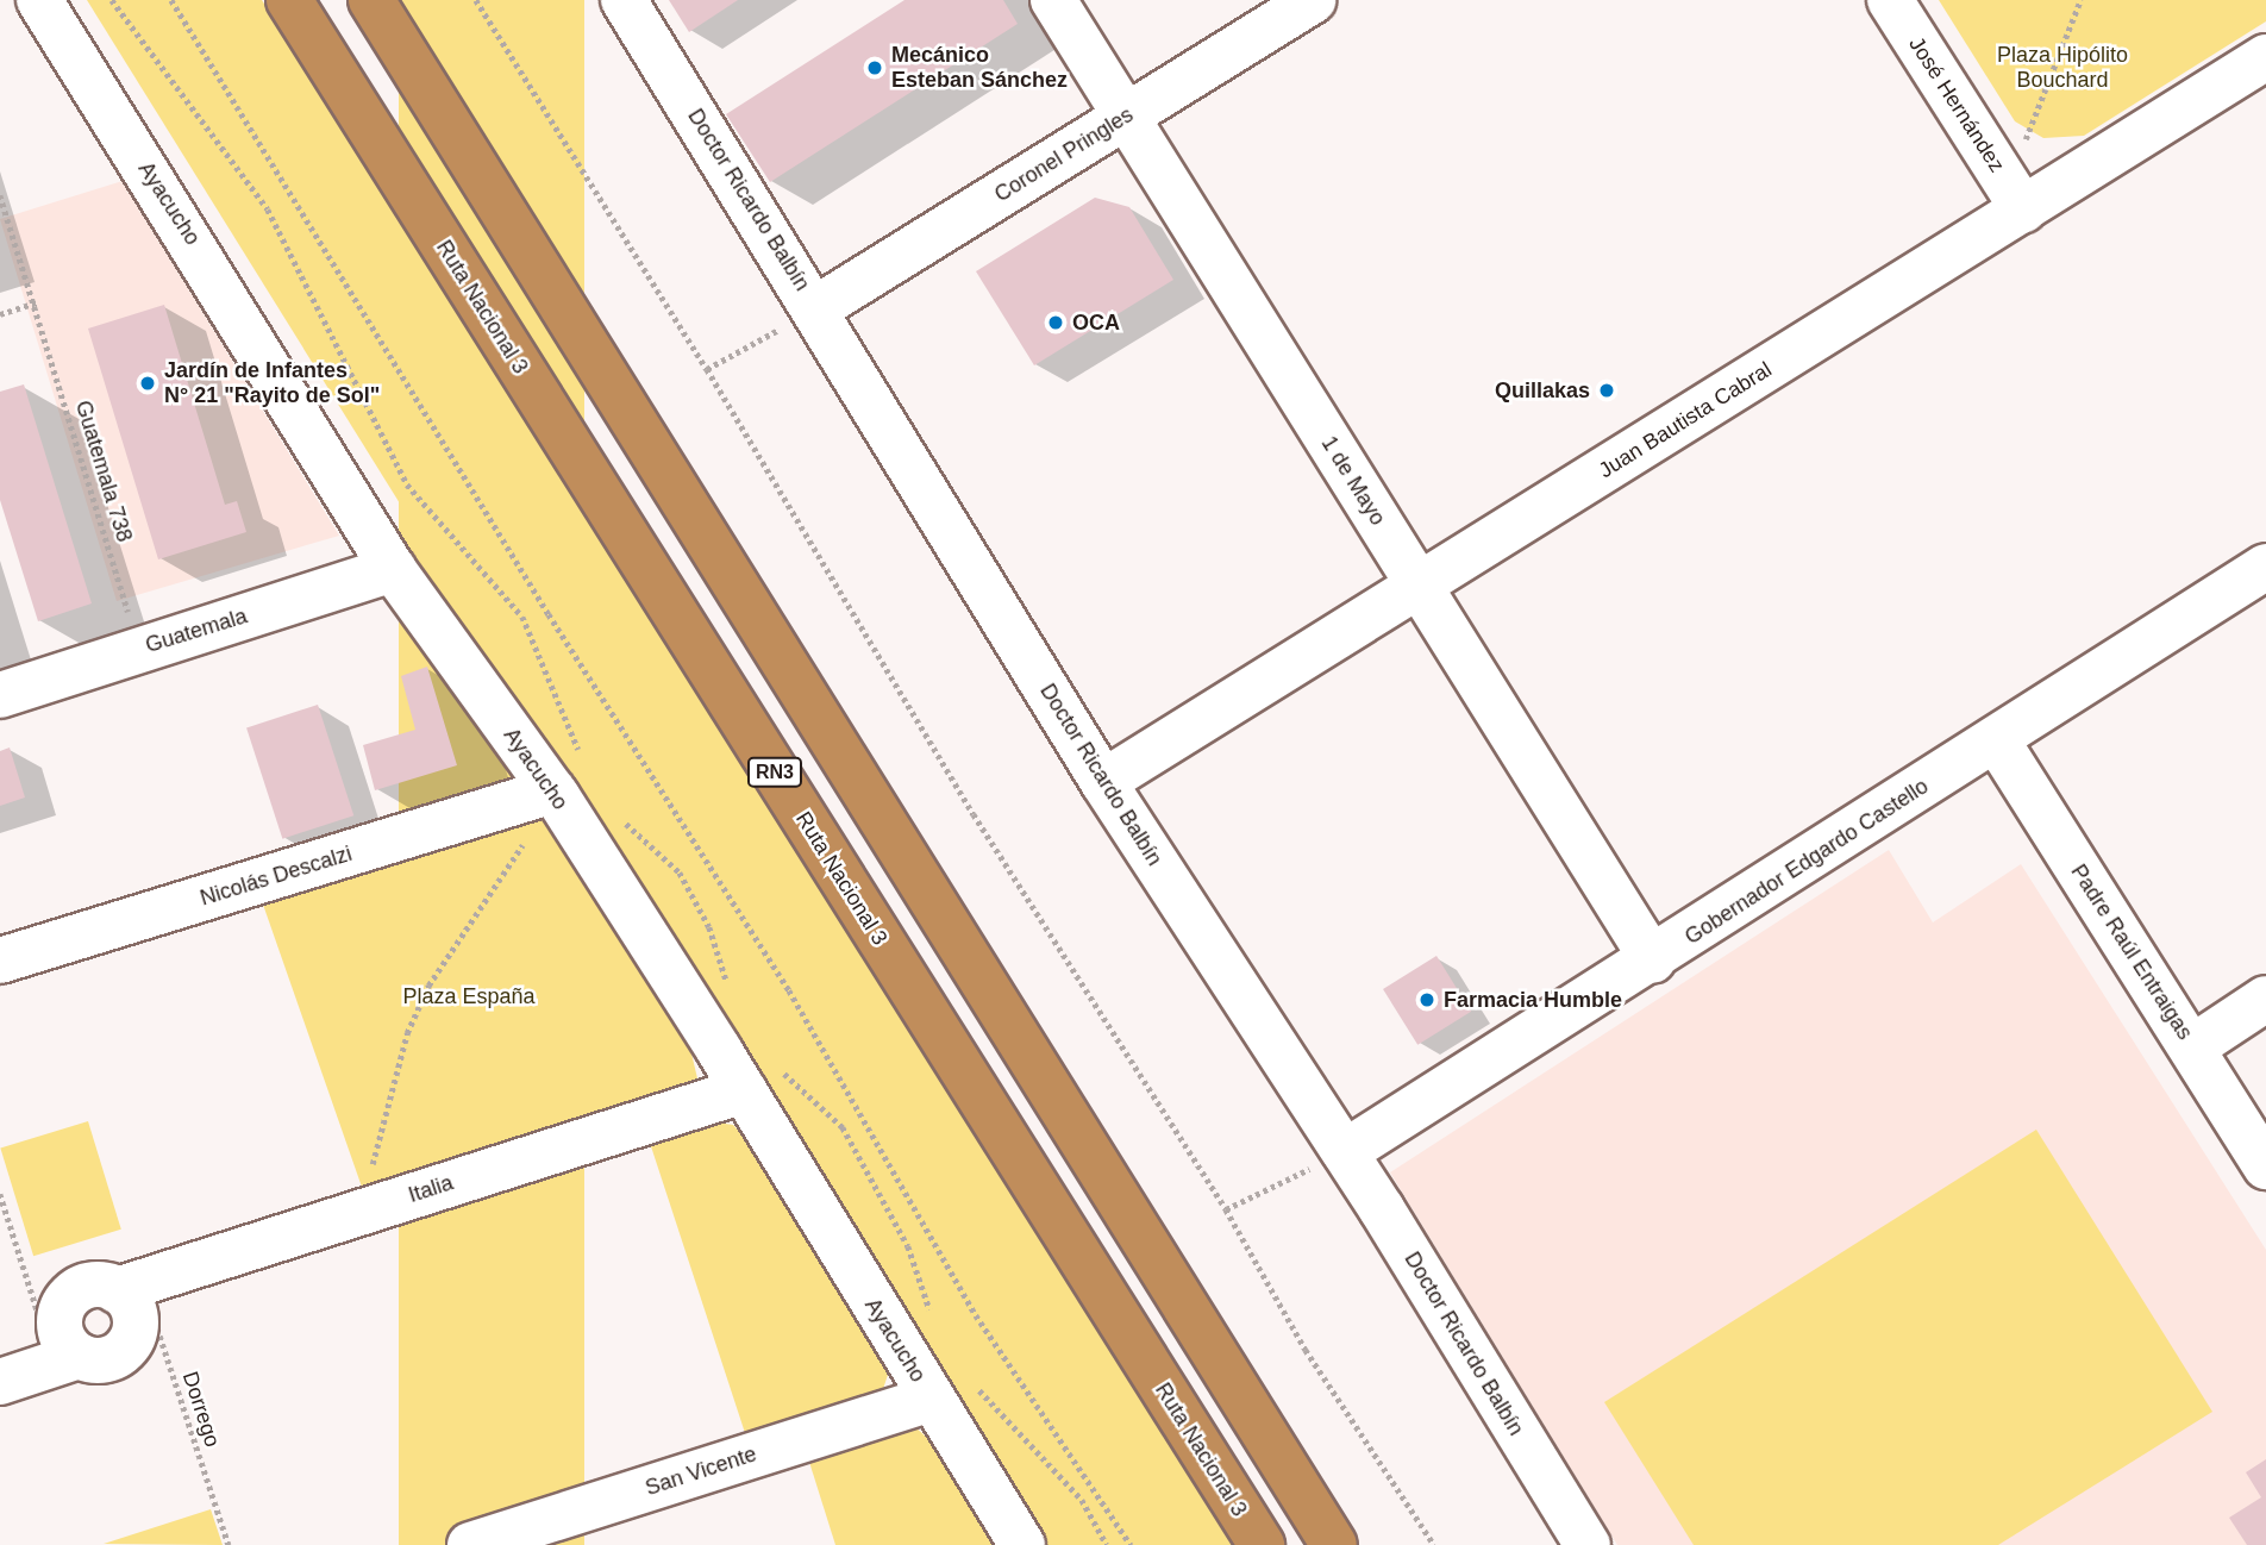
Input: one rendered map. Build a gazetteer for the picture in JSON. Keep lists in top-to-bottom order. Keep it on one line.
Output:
{"streets":{"highway":["Ruta Nacional 3","RN3"],"street":["José Hernández","Coronel Pringles","Doctor Ricardo Balbín","Ayacucho","Juan Bautista Cabral","1 de Mayo","Guatemala","Gobernador Edgardo Castello","Nicolás Descalzi","Padre Raúl Entraigas","Italia","San Vicente"],"path":["Guatemala 738","Dorrego"]},"crossings":[["José Hernández","Juan Bautista Cabral"],["Coronel Pringles","Doctor Ricardo Balbín"],["Coronel Pringles","1 de Mayo"],["Doctor Ricardo Balbín","Juan Bautista Cabral"],["Doctor Ricardo Balbín","Gobernador Edgardo Castello"],["Ayacucho","Guatemala"],["Ayacucho","Nicolás Descalzi"],["Ayacucho","Italia"],["Ayacucho","San Vicente"],["Juan Bautista Cabral","1 de Mayo"],["Guatemala 738","Guatemala"],["1 de Mayo","Gobernador Edgardo Castello"],["Gobernador Edgardo Castello","Padre Raúl Entraigas"],["Italia","Dorrego"]],"parks":["Plaza Hipólito Bouchard","Plaza España"],"places":["Mecánico Esteban Sánchez","OCA","Jardín de Infantes N° 21 \"Rayito de Sol\"","Quillakas","Farmacia Humble"]}
